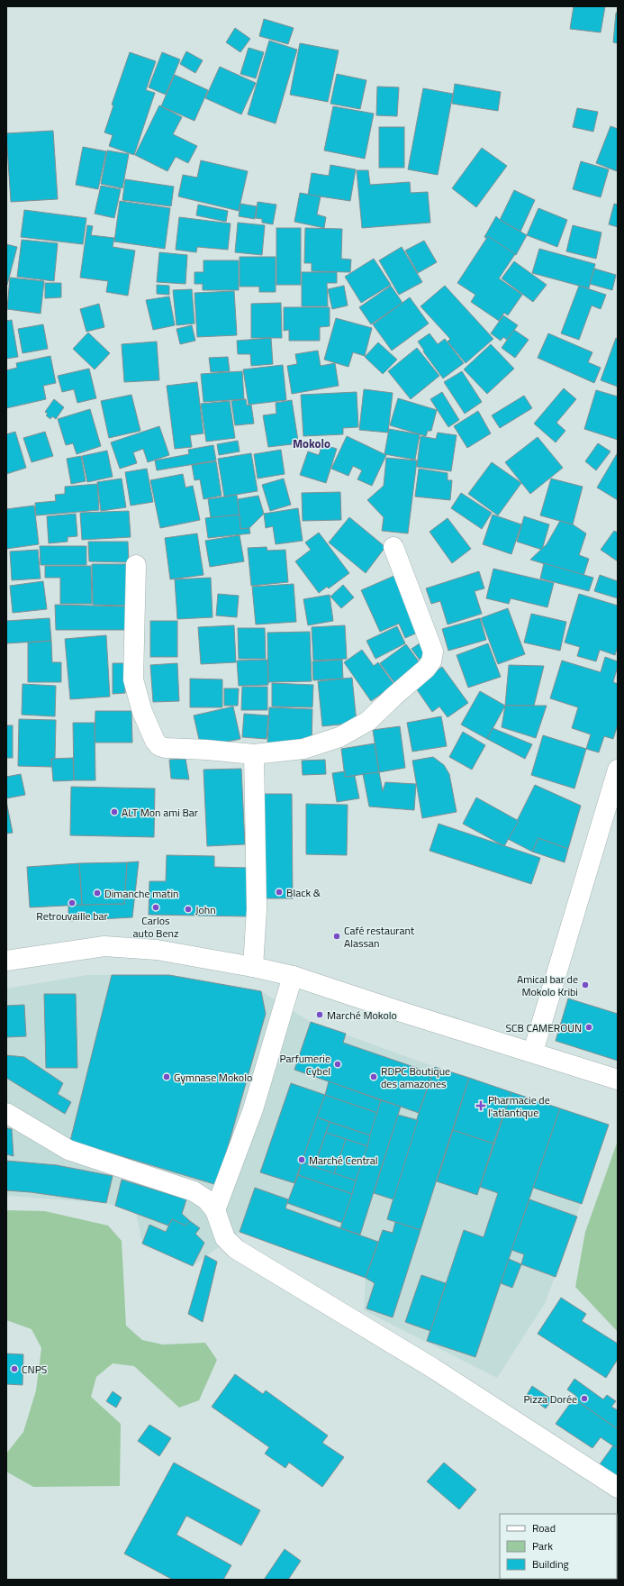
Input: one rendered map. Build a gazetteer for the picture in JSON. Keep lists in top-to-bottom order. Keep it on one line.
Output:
{"districts":["Mokolo"],"places":{"other":["ALT Mon ami Bar","Black &","Dimanche matin","Retrouvaille bar","Carlos auto Benz","John","Café restaurant Alassan","Amical bar de Mokolo Kribi","Marché Mokolo","SCB CAMEROUN","Parfumerie Cybel","Gymnase Mokolo","RDPC Boutique des amazones","Marché Central","CNPS","Pizza Dorée"],"health":["Pharmacie de l'atlantique"]},"legend":["Road","Park","Building"]}
